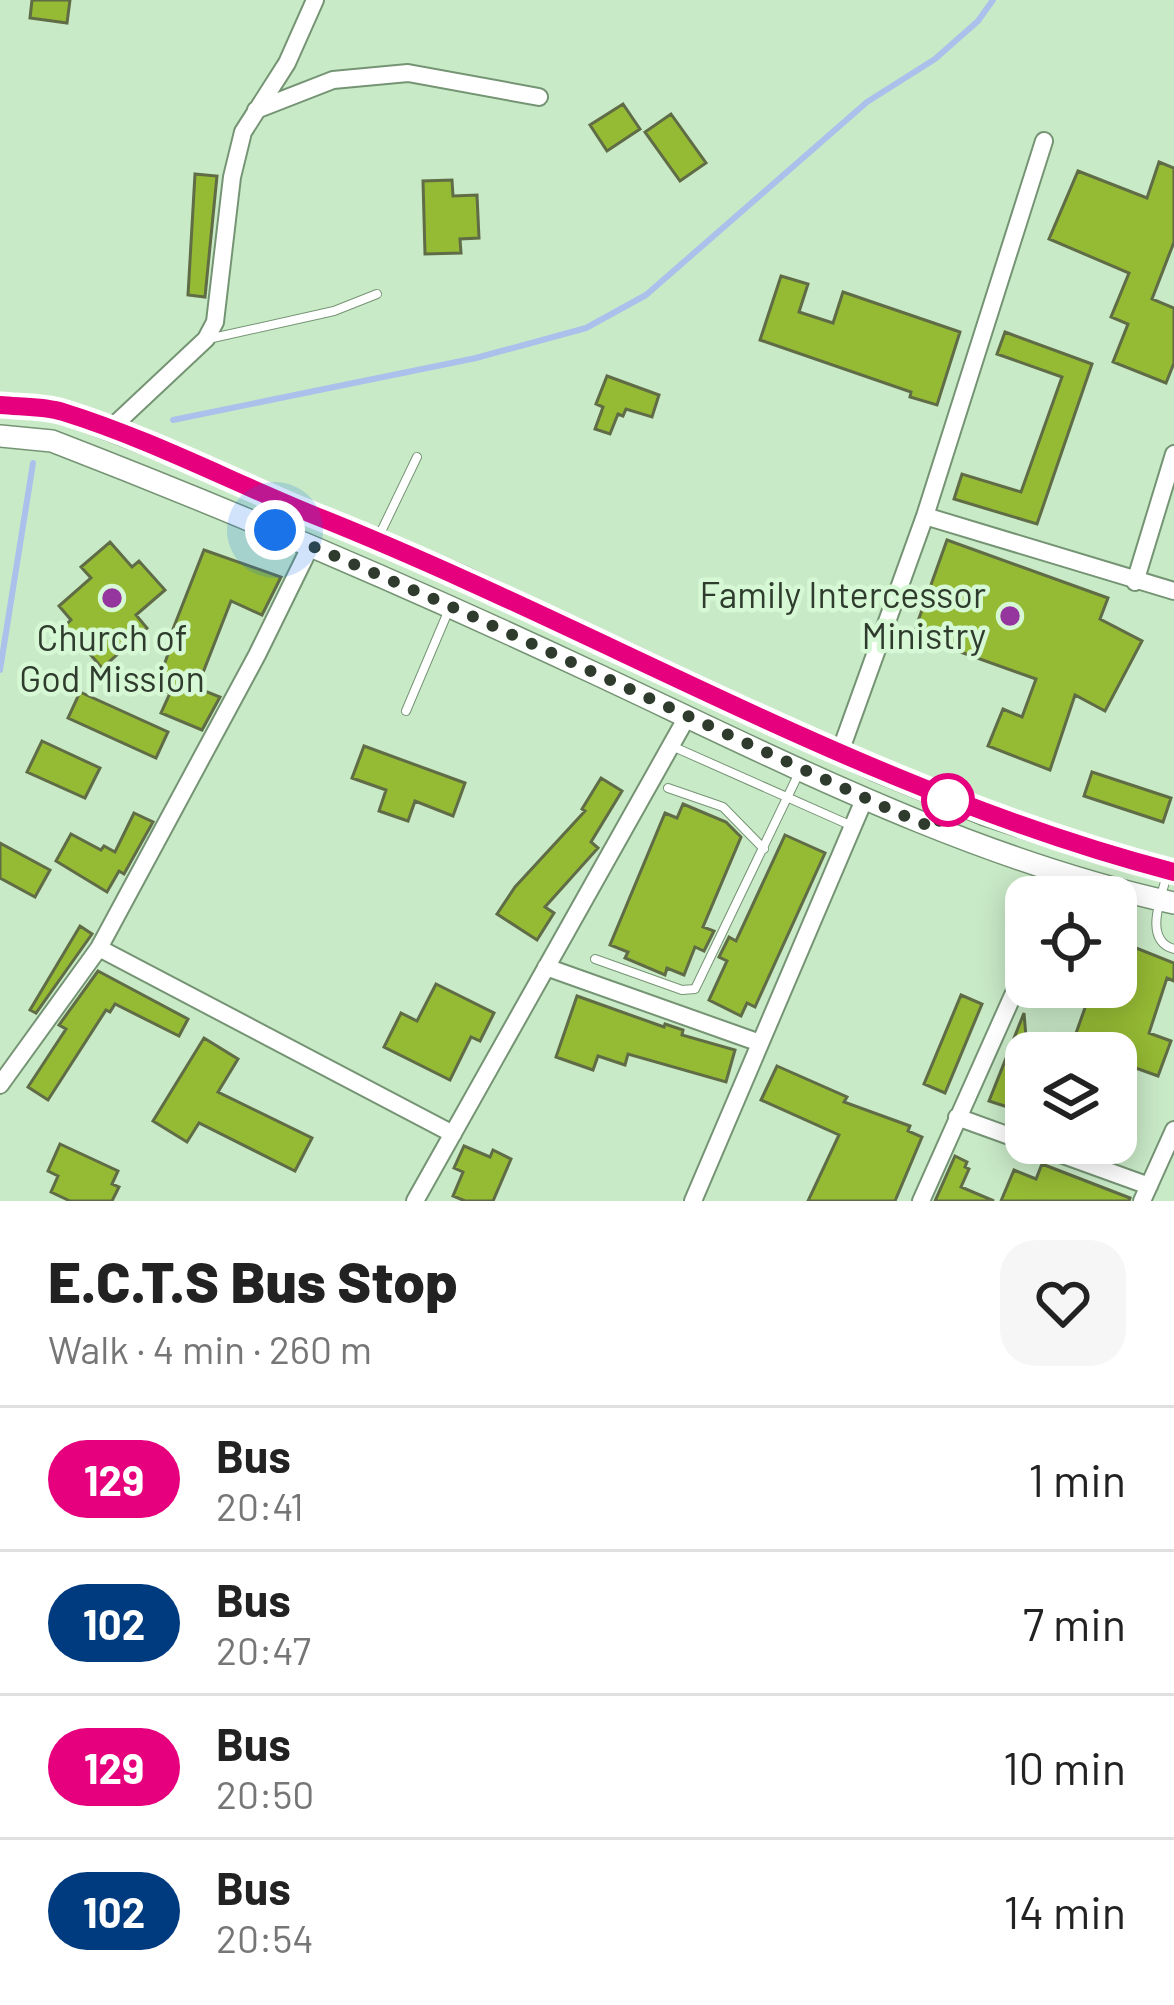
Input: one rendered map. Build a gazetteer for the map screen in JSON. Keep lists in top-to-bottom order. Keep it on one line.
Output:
{"places":["Church of God Mission","Family Intercessor Ministry"],"lines":["bus line 129"],"page":{"heading":["E.C.T.S Bus Stop","Walk · 4 min · 260 m"],"list":[{"mark":"129","name":"Bus","note":"20:41","value":"1 min"},{"mark":"102","name":"Bus","note":"20:47","value":"7 min"},{"mark":"129","name":"Bus","note":"20:50","value":"10 min"},{"mark":"102","name":"Bus","note":"20:54","value":"14 min"}]}}
